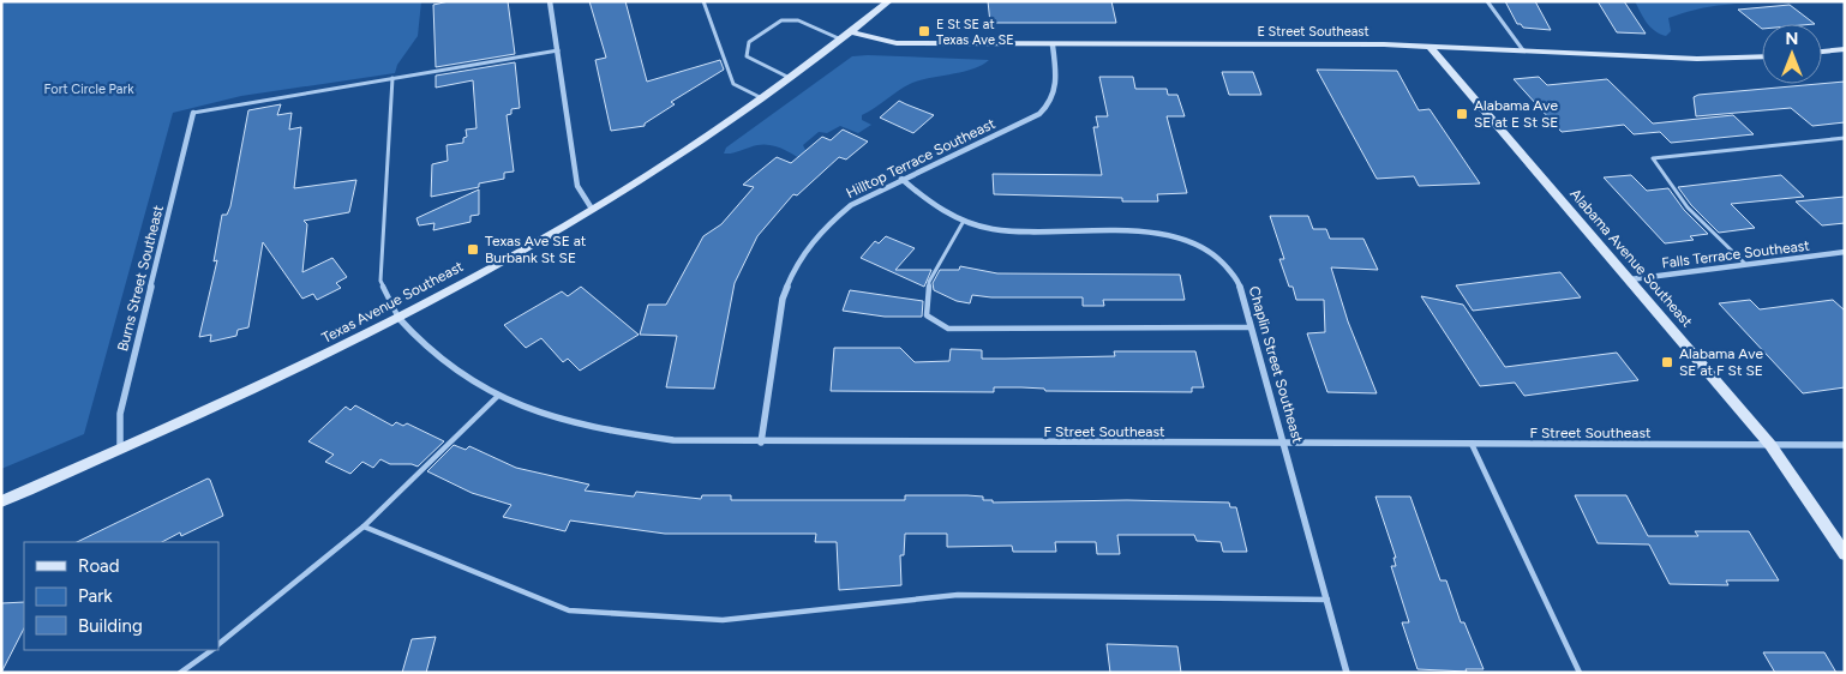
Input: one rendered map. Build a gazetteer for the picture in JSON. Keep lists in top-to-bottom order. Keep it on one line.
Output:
{"streets":{"street":["E Street Southeast","Hilltop Terrace Southeast","Falls Terrace Southeast","Alabama Avenue Southeast","Burns Street Southeast","Texas Avenue Southeast","Chaplin Street Southeast","F Street Southeast"]},"crossings":[["E Street Southeast","Hilltop Terrace Southeast"],["E Street Southeast","Alabama Avenue Southeast"],["E Street Southeast","Texas Avenue Southeast"],["Hilltop Terrace Southeast","Chaplin Street Southeast"],["Hilltop Terrace Southeast","F Street Southeast"],["Falls Terrace Southeast","Alabama Avenue Southeast"],["Alabama Avenue Southeast","F Street Southeast"],["Burns Street Southeast","Texas Avenue Southeast"],["Texas Avenue Southeast","F Street Southeast"],["Chaplin Street Southeast","F Street Southeast"]],"parks":["Fort Circle Park"],"places":{"transit":["E St SE at Texas Ave SE","Alabama Ave SE at E St SE","Texas Ave SE at Burbank St SE","Alabama Ave SE at F St SE"]},"legend":["Road","Park","Building"],"north":"top"}
